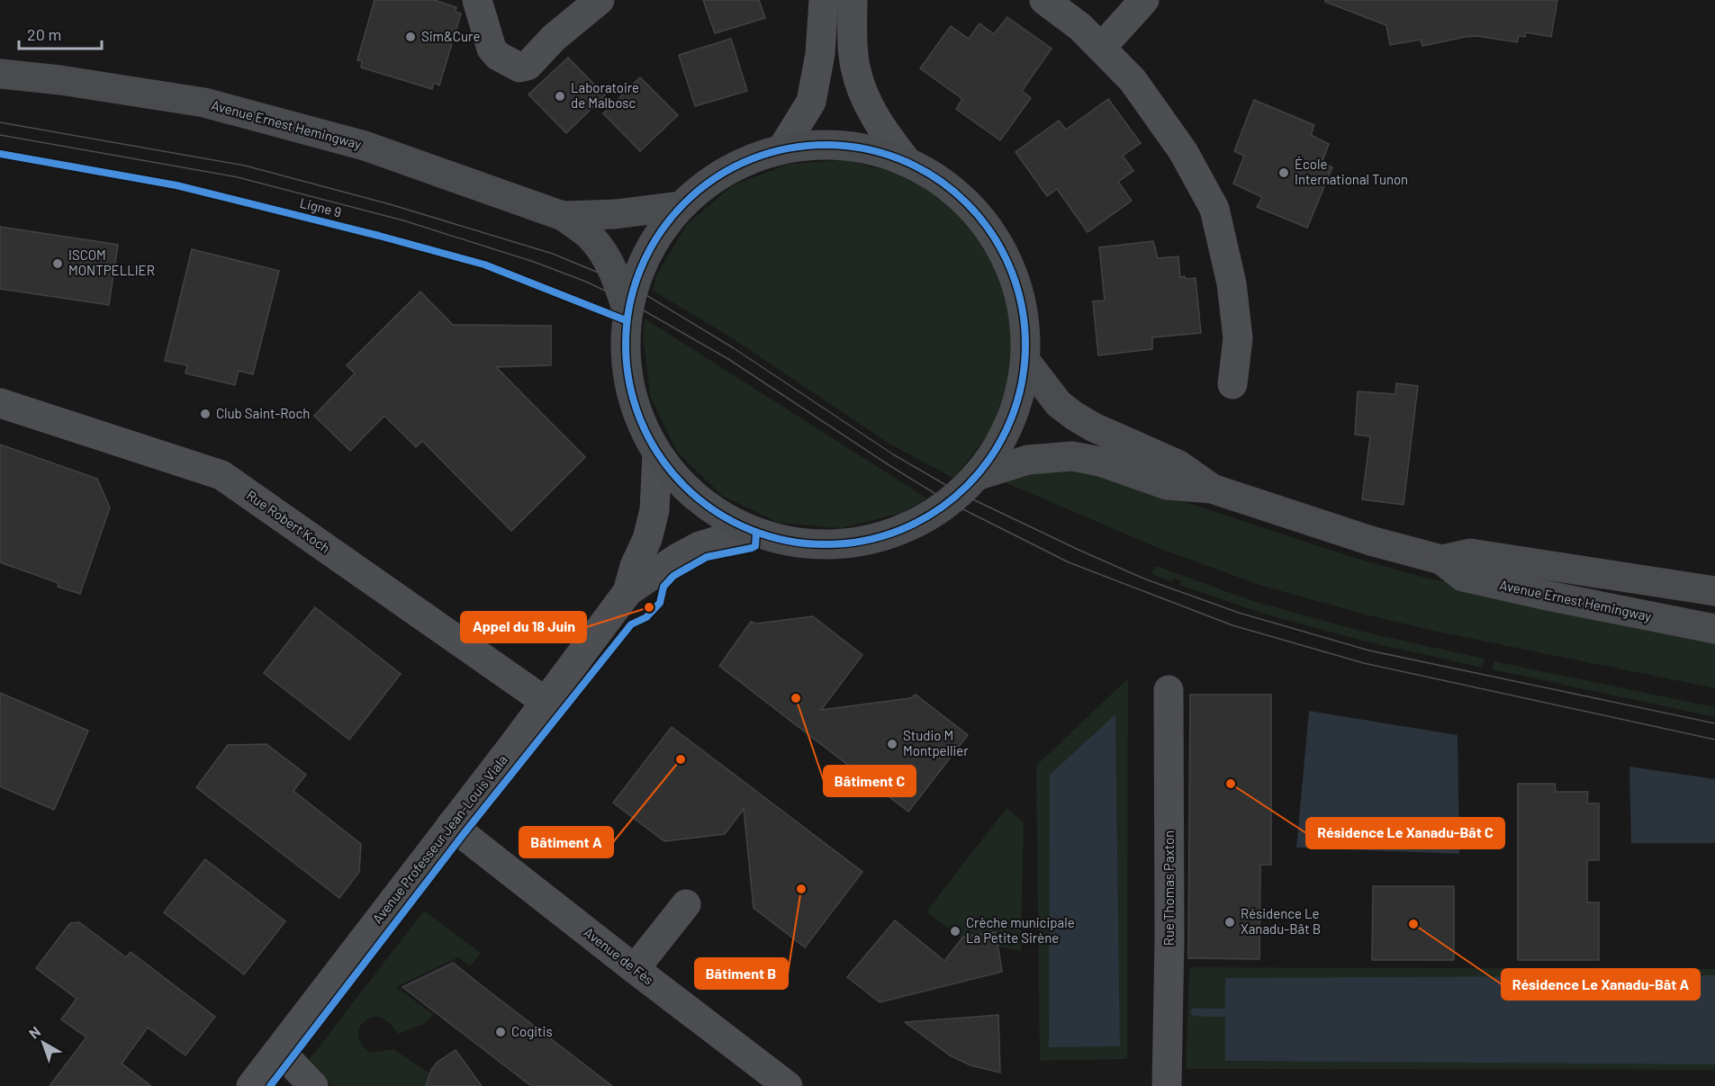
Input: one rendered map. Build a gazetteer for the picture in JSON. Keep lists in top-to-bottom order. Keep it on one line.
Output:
{"streets":{"main road":["Avenue Ernest Hemingway"],"street":["Rue Robert Koch","Avenue Professeur Jean-Louis Viala","Rue Thomas Paxton","Avenue de Fès"],"cycle path":["Ligne 9"]},"crossings":[["Rue Robert Koch","Avenue Professeur Jean-Louis Viala"],["Avenue Professeur Jean-Louis Viala","Avenue de Fès"]],"places":["Sim&Cure","Laboratoire de Malbosc","École International Tunon","ISCOM MONTPELLIER","Club Saint-Roch","Appel du 18 Juin","Bâtiment C","Studio M Montpellier","Bâtiment A","Résidence Le Xanadu-Bât C","Bâtiment B","Résidence Le Xanadu-Bât B","Résidence Le Xanadu-Bât A","Crèche municipale La Petite Sirène","Cogitis"],"scale_bar":"20 m","north":"top left"}
